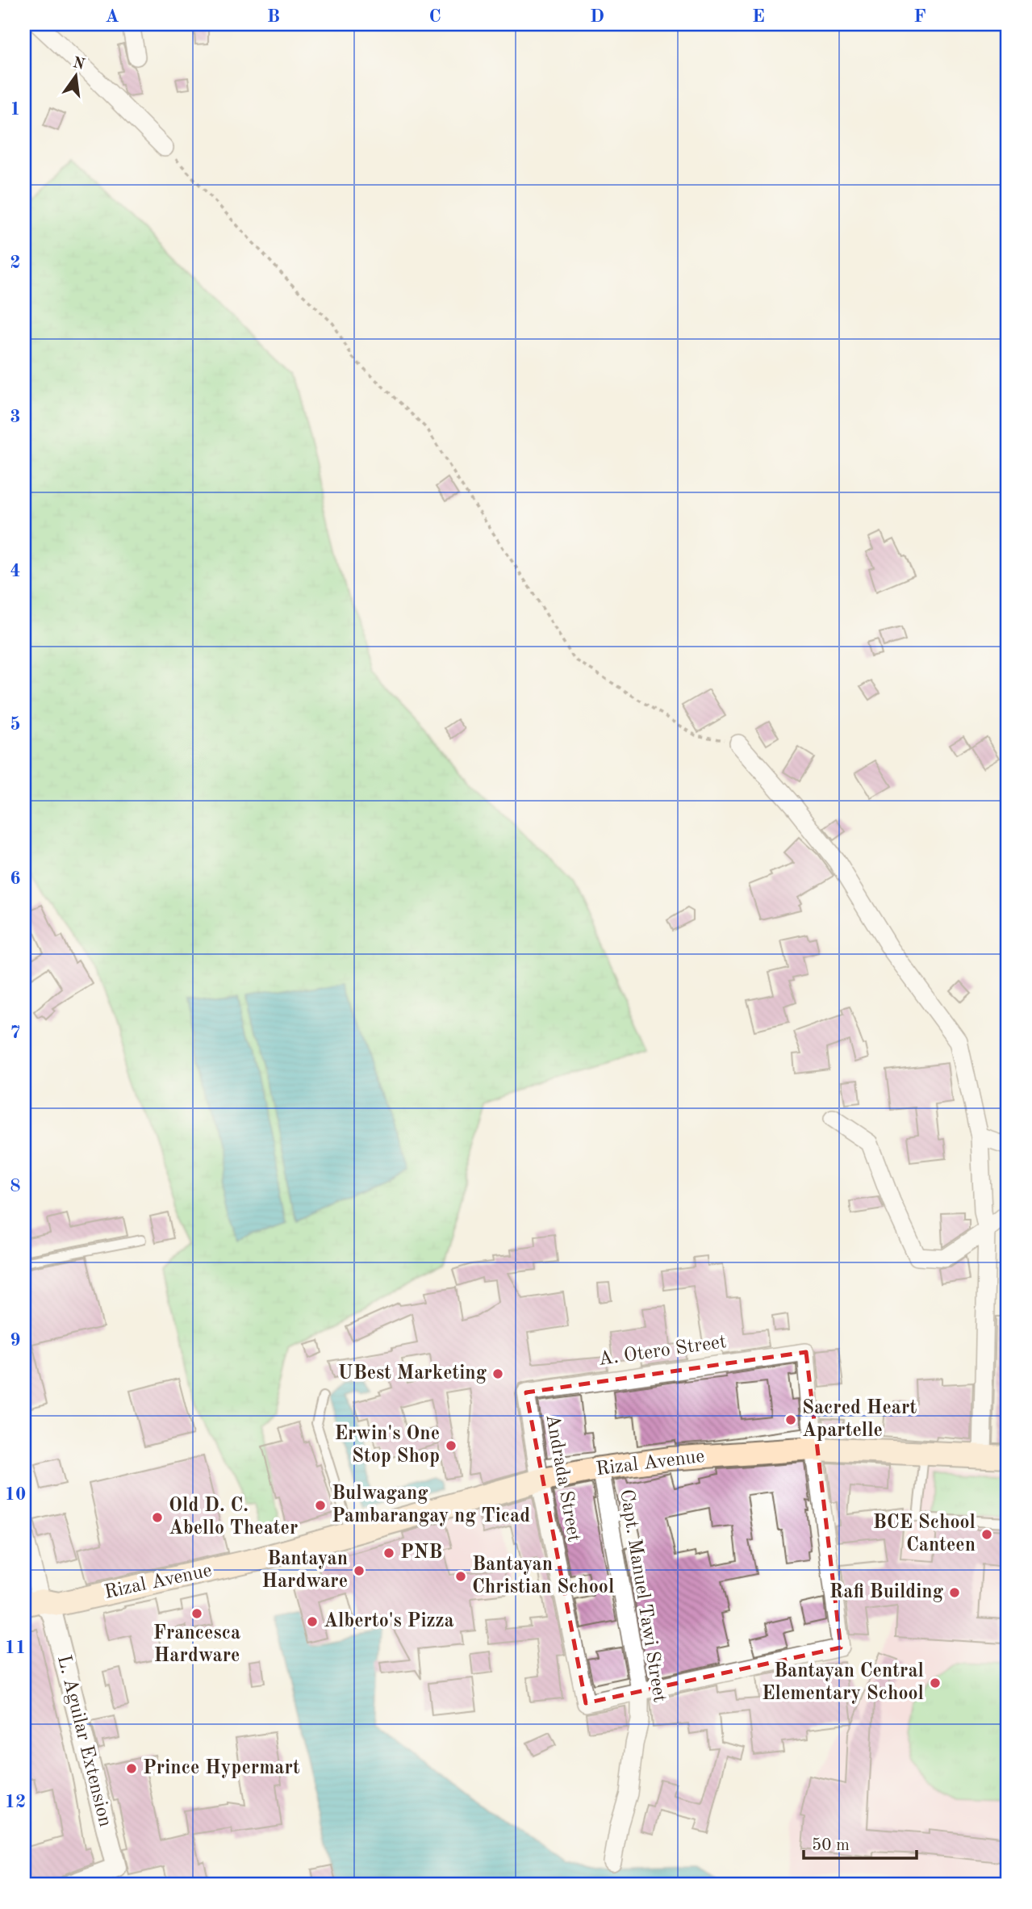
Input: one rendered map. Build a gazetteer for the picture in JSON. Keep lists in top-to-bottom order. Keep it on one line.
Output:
{"streets":{"main road":["Rizal Avenue"],"street":["A. Otero Street","Andrada Street","Capt. Manuel Tawi Street","L. Aguilar Extension"]},"crossings":[["A. Otero Street","Rizal Avenue"],["A. Otero Street","Andrada Street"],["Rizal Avenue","Andrada Street"],["Rizal Avenue","Capt. Manuel Tawi Street"],["Rizal Avenue","L. Aguilar Extension"],["Andrada Street","Capt. Manuel Tawi Street"]],"places":["UBest Marketing","Sacred Heart Apartelle","Erwin's One Stop Shop","Bulwagang Pambarangay ng Ticad","Old D. C. Abello Theater","BCE School Canteen","PNB","Bantayan Hardware","Bantayan Christian School","Rafi Building","Francesca Hardware","Alberto's Pizza","Bantayan Central Elementary School","Prince Hypermart"],"scale_bar":"50 m","north":"top","grid":{"columns":["A","B","C","D","E","F"],"rows":["1","2","3","4","5","6","7","8","9","10","11","12"]}}
